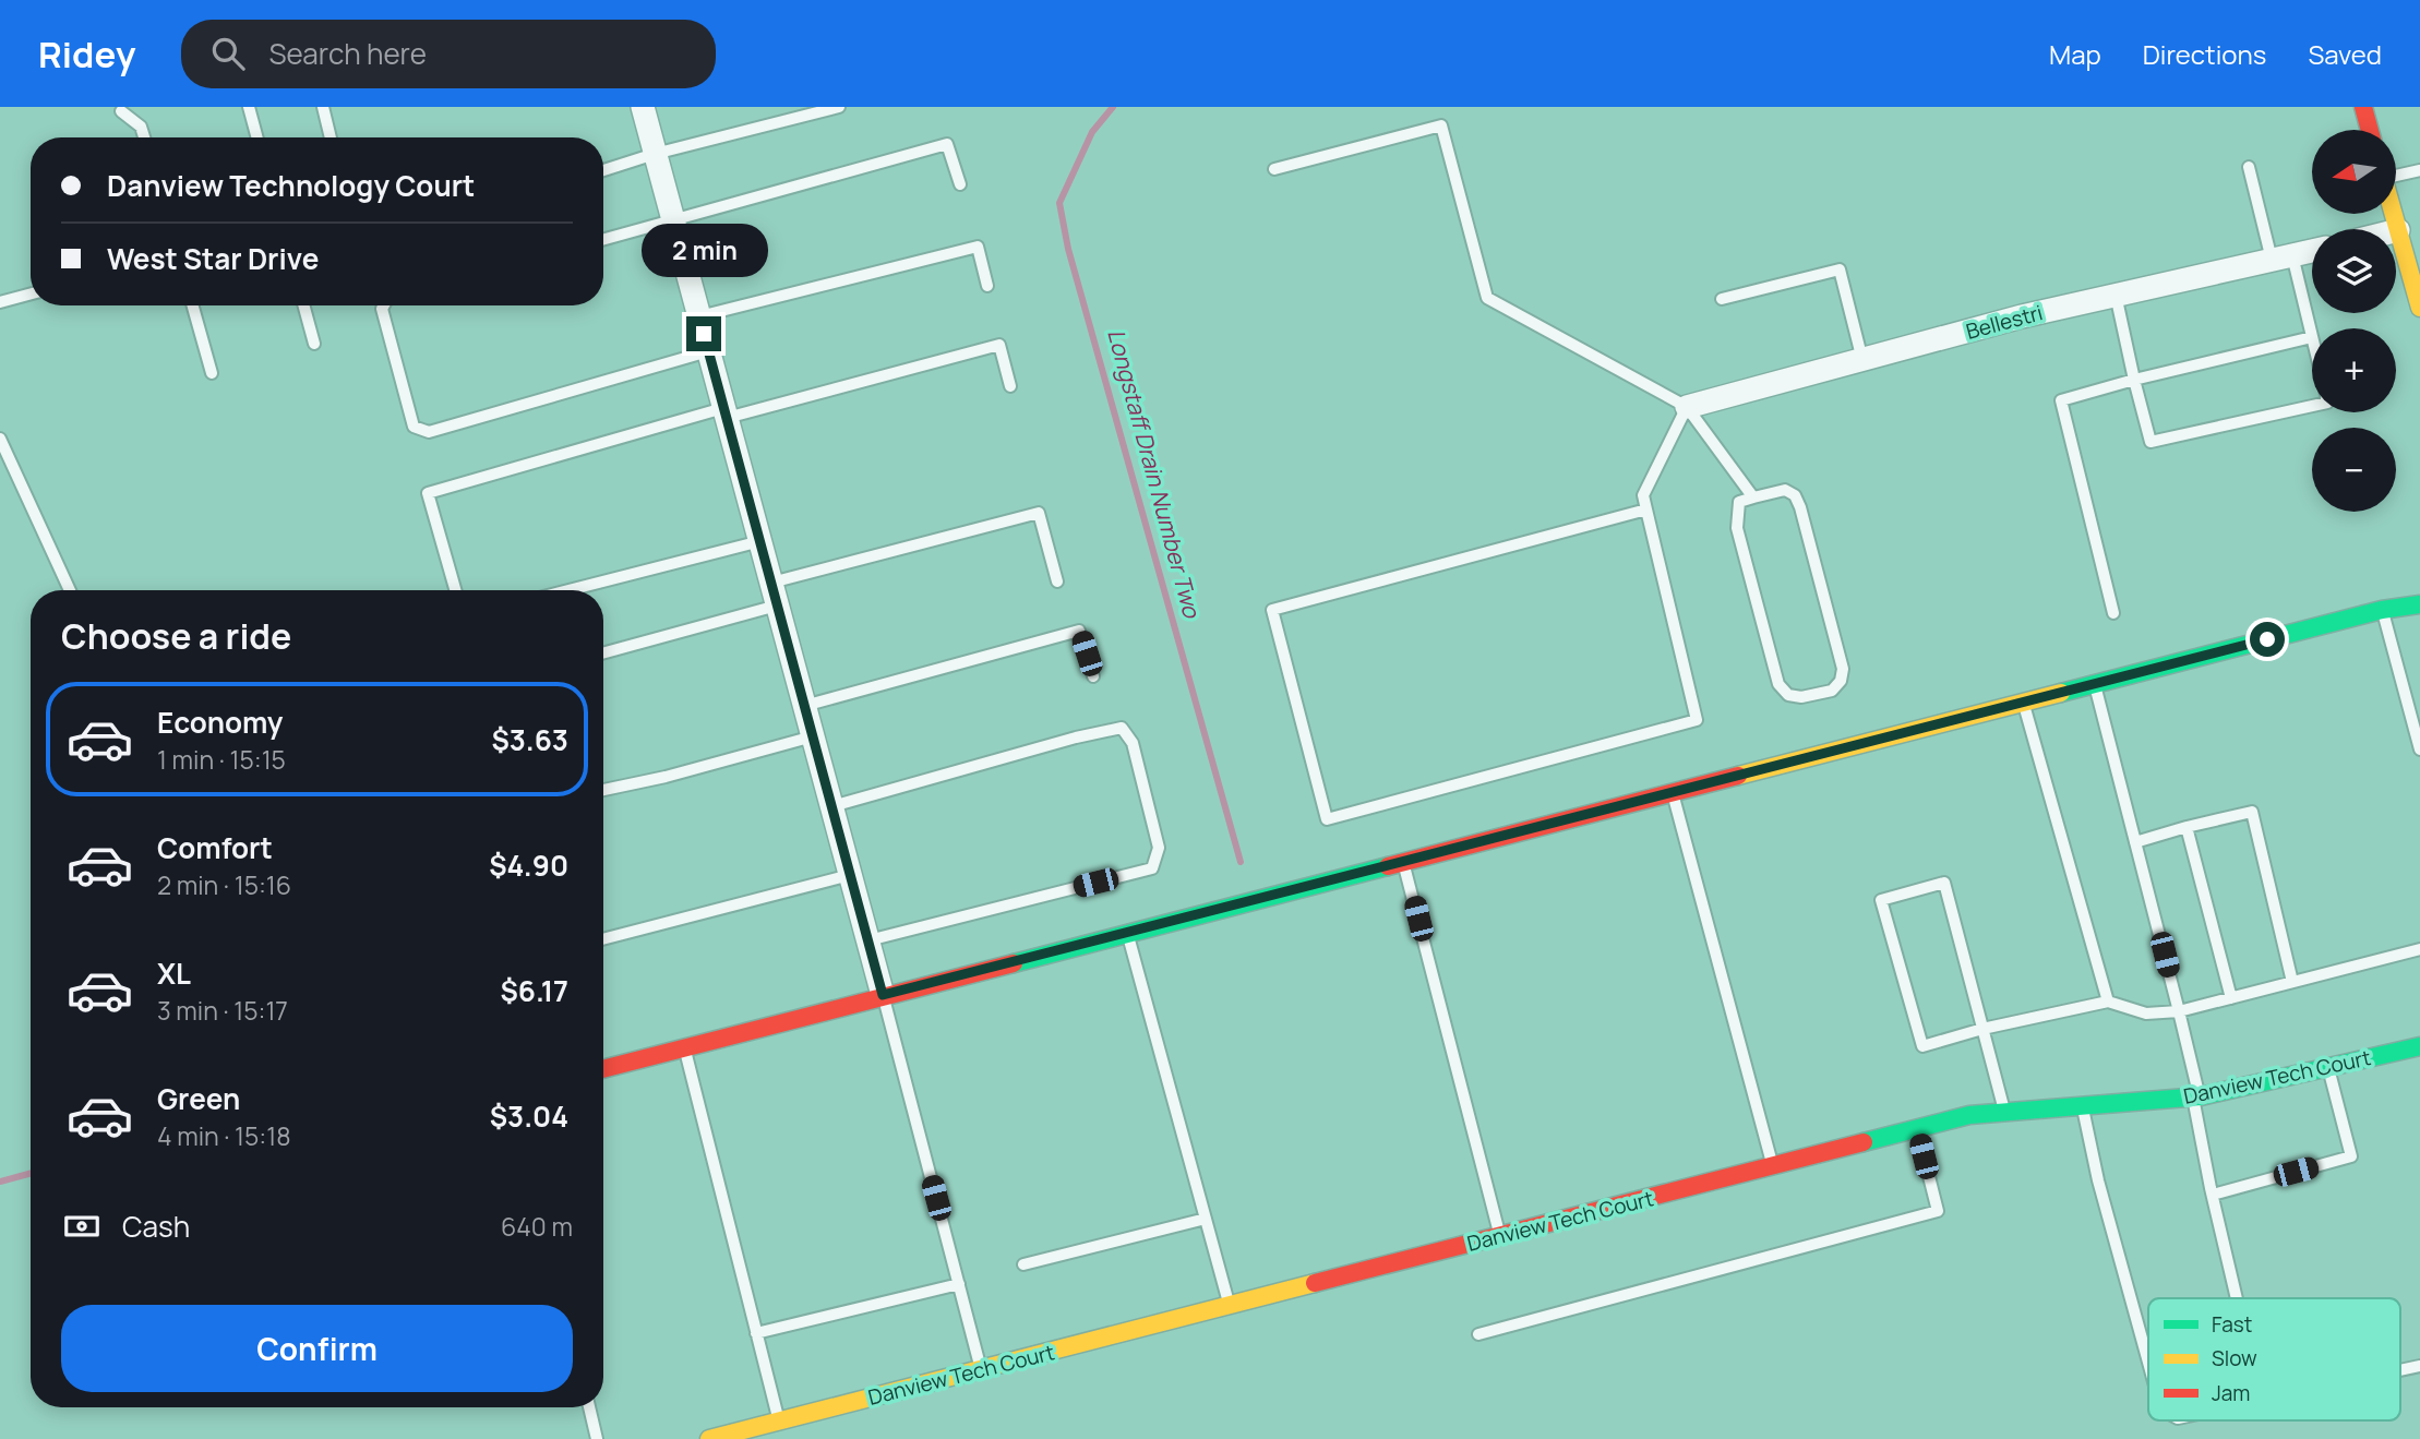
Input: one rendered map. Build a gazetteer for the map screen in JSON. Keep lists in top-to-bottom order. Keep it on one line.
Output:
{"streets":{"street":["Bellestri","Danview Tech Court"]},"water":["Longstaff Drain Number Two"],"legend":["Fast","Slow","Jam"],"north":"left","page":{"header":"Ridey","search":"Search here","nav":["Map","Directions","Saved"],"map_buttons":["+","−"],"banner":["Danview Technology Court","West Star Drive"],"bubble":"2 min","heading":"Choose a ride","list":[{"name":"Economy","note":"1 min · 15:15","value":"$3.63"},{"name":"Comfort","note":"2 min · 15:16","value":"$4.90"},{"name":"XL","note":"3 min · 15:17","value":"$6.17"},{"name":"Green","note":"4 min · 15:18","value":"$3.04"}],"pay":["Cash","640 m"],"buttons":"Confirm"}}
